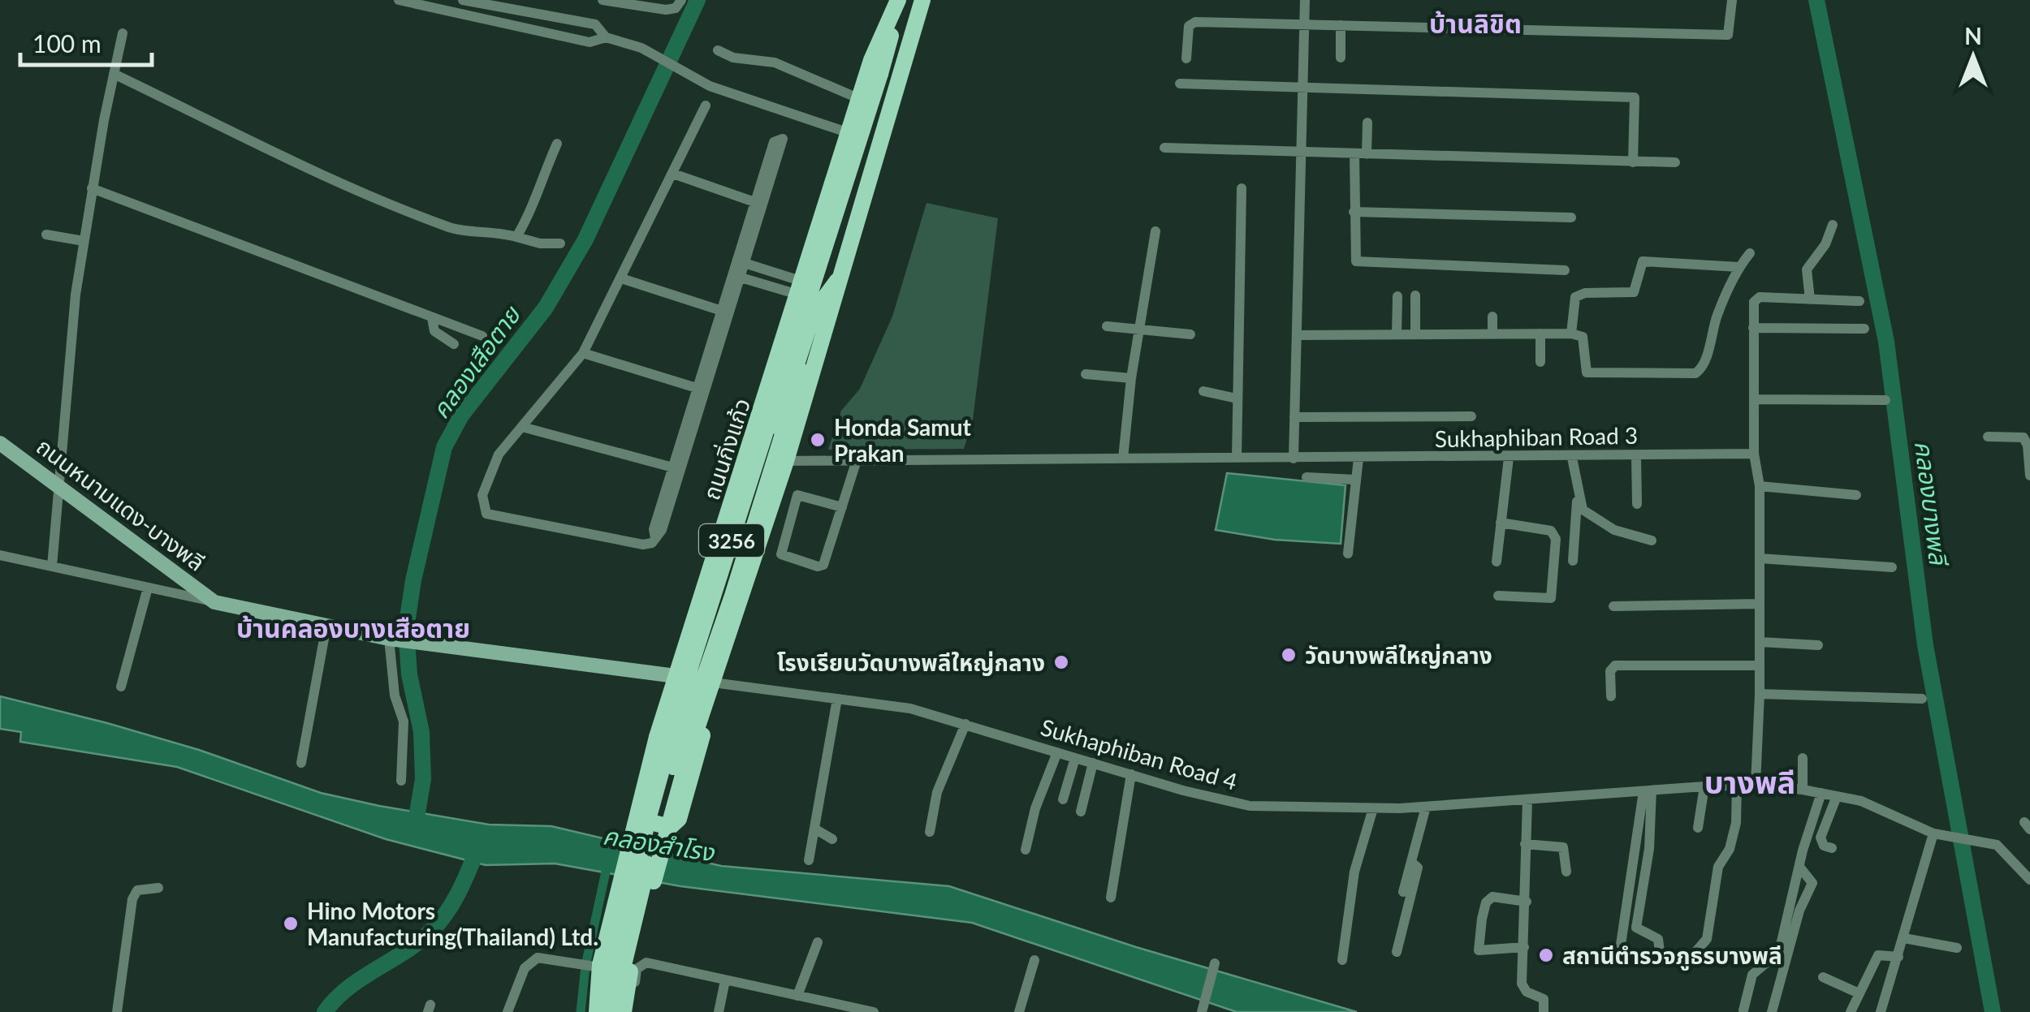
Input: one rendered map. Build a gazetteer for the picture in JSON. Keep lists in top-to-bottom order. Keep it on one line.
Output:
{"streets":{"main road":["ถนนกิ่งแก้ว","ถนนหนามแดง-บางพลี","3256"],"street":["Sukhaphiban Road 3","Sukhaphiban Road 4"]},"crossings":[["Sukhaphiban Road 3","3256"],["ถนนกิ่งแก้ว","ถนนหนามแดง-บางพลี"],["ถนนกิ่งแก้ว","3256"],["3256","Sukhaphiban Road 4"]],"districts":["บ้านลิขิต","บ้านคลองบางเสือตาย","บางพลี"],"water":["คลองเสือตาย","คลองบางพลี","คลองสำโรง"],"places":["Honda Samut Prakan","วัดบางพลีใหญ่กลาง","โรงเรียนวัดบางพลีใหญ่กลาง","Hino Motors Manufacturing(Thailand) Ltd.","สถานีตำรวจภูธรบางพลี"],"scale_bar":"100 m","north":"top"}
